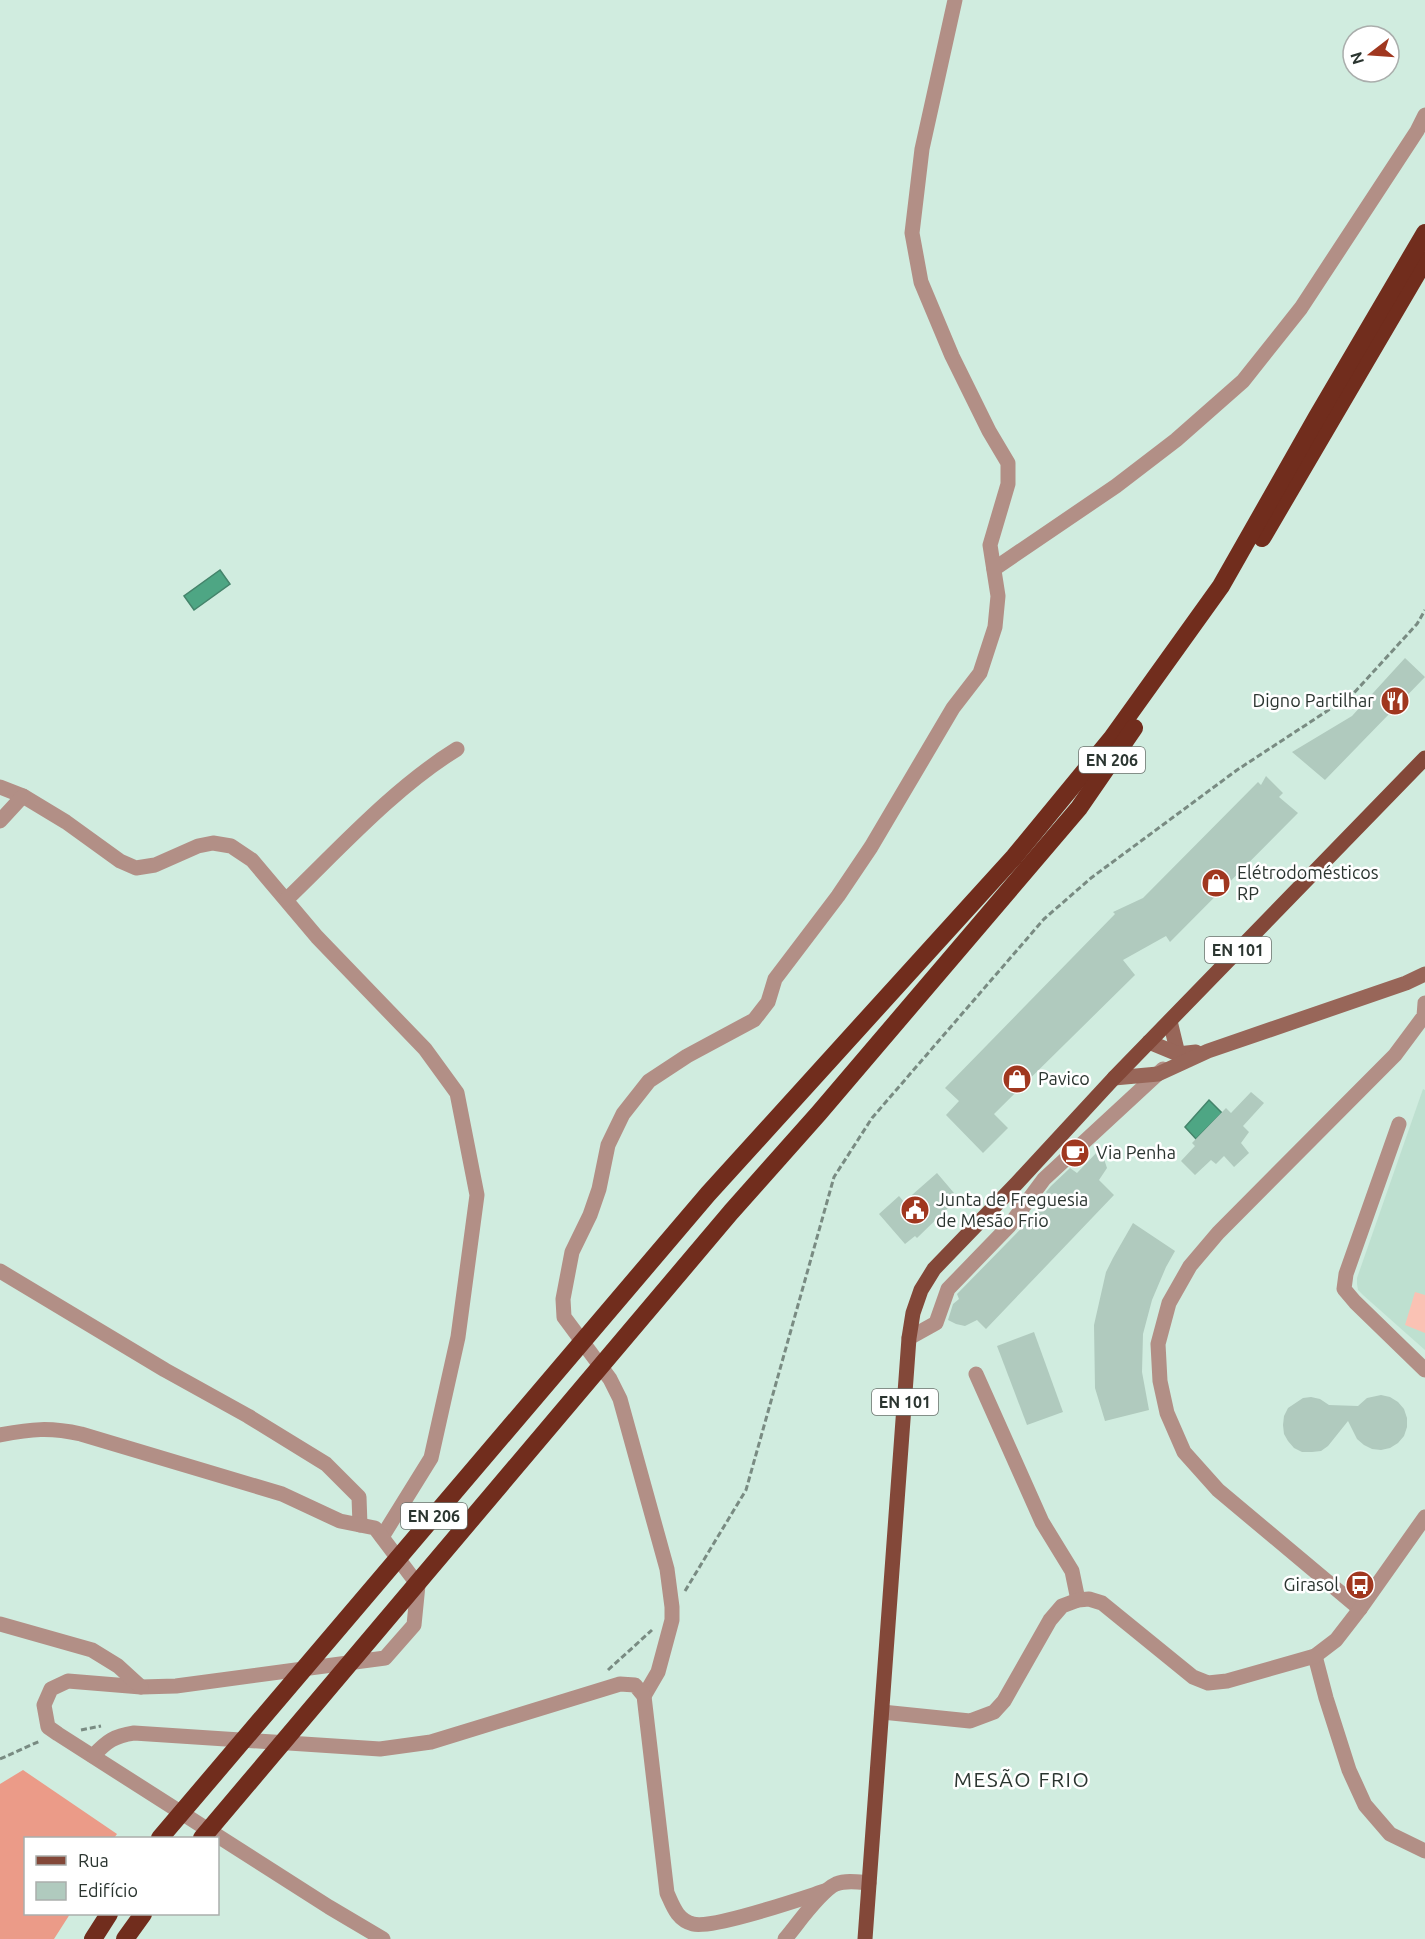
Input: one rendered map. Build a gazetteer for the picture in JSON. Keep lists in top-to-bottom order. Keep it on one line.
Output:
{"streets":{"highway":["EN 206"],"main road":["EN 101"]},"districts":["MESÃO FRIO"],"places":{"restaurant":["Digno Partilhar"],"shop":["Elétrodomésticos RP","Pavico"],"cafe":["Via Penha"],"public building":["Junta de Freguesia de Mesão Frio"],"bus stop":["Girasol"]},"legend":["Rua","Edifício"],"north":"left"}
